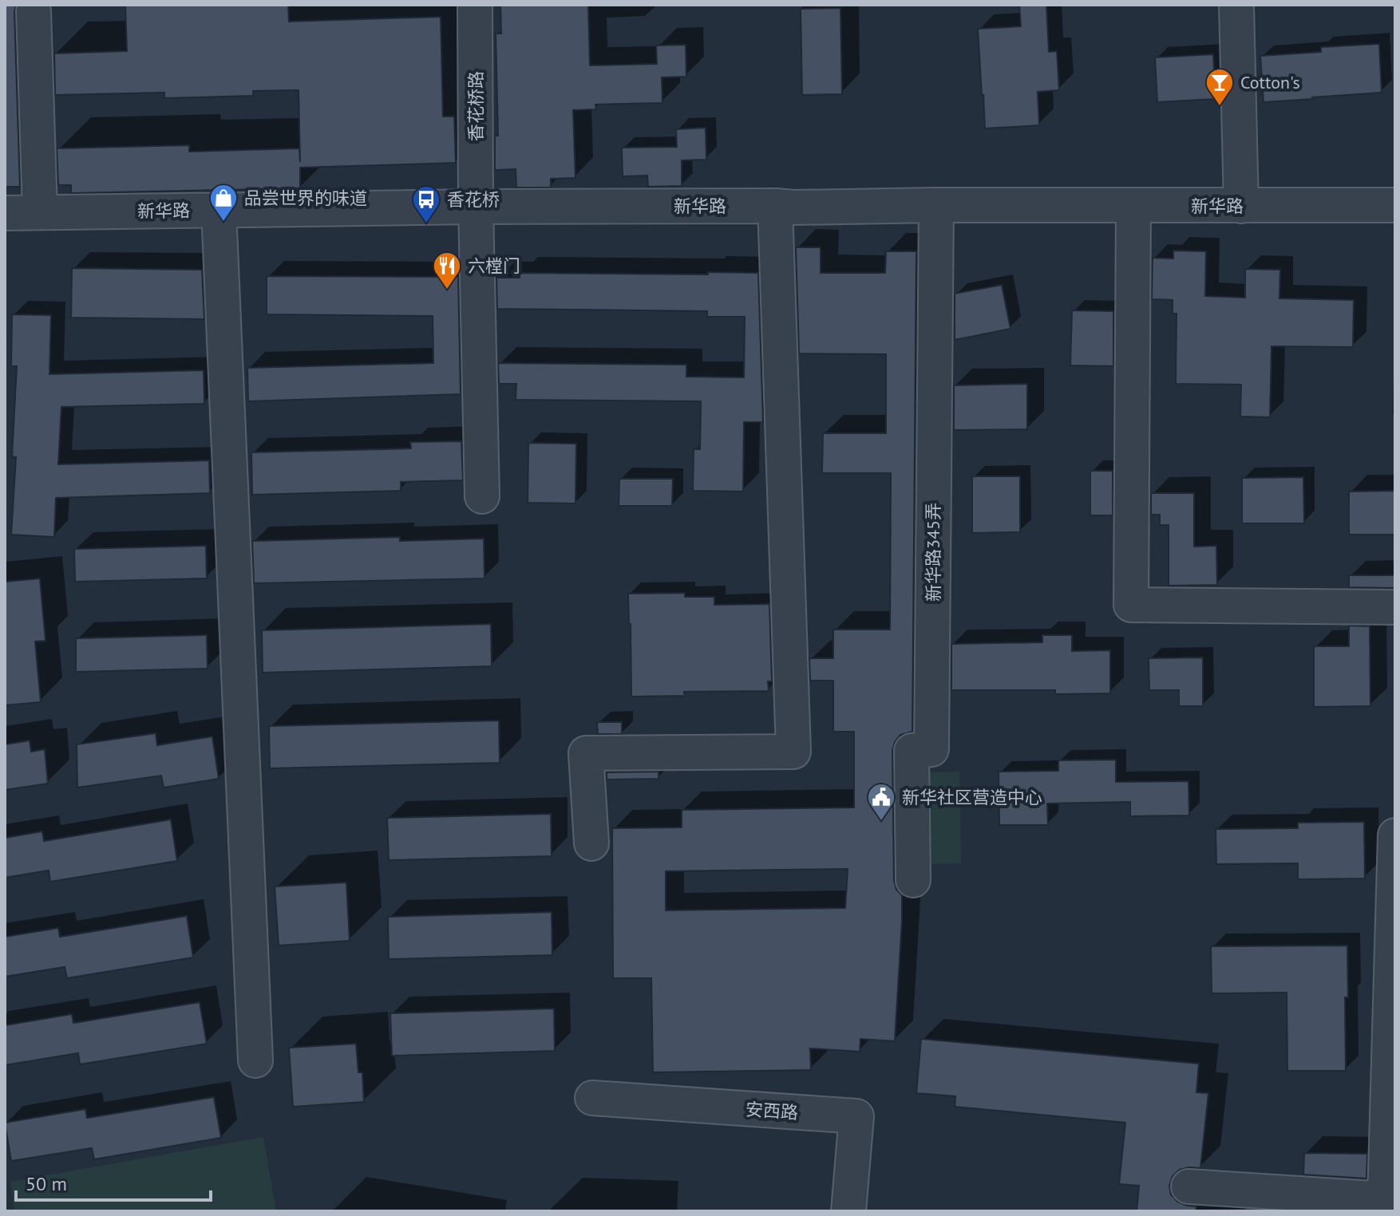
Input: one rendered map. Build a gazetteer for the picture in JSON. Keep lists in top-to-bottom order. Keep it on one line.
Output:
{"streets":{"street":["香花桥路","新华路","新华路345弄","安西路"]},"crossings":[["香花桥路","新华路"],["新华路","新华路345弄"]],"places":{"bar":["Cotton's"],"shop":["品尝世界的味道"],"bus stop":["香花桥"],"restaurant":["六樘门"],"public building":["新华社区营造中心"]},"scale_bar":"50 m"}
